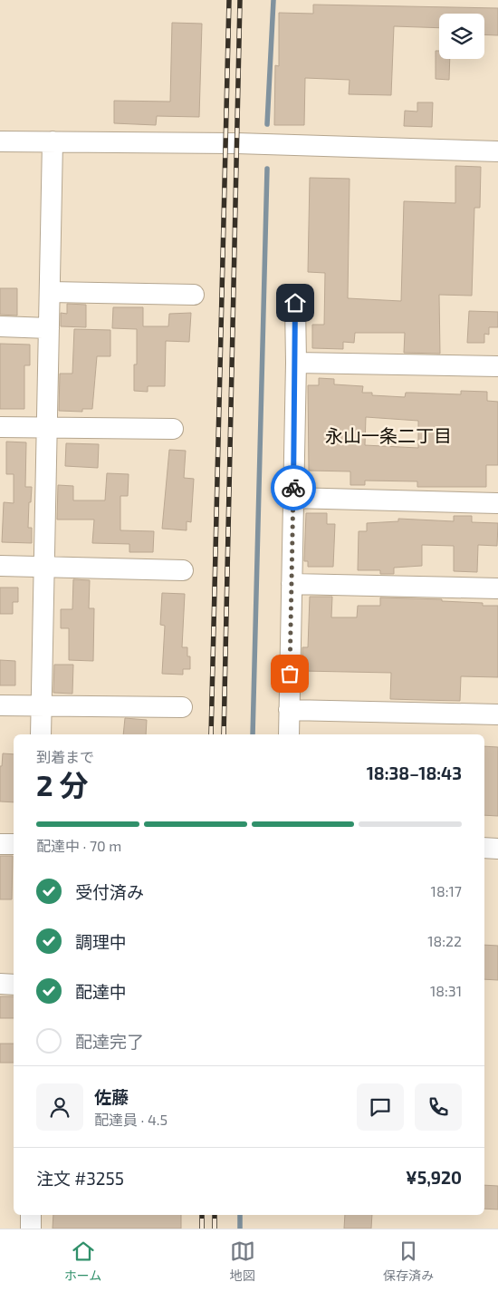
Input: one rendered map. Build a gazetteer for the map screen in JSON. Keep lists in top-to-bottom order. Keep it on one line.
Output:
{"districts":["永山一条二丁目"],"page":{"heading":["2 分","到着まで","18:38–18:43"],"panel":["佐藤","配達員 · 4.5","注文 #3255","¥5,920"],"bar":"配達中 · 70 m","list":[["受付済み","18:17"],["調理中","18:22"],["配達中","18:31"],"配達完了"],"tabs":["ホーム","地図","保存済み"]}}
